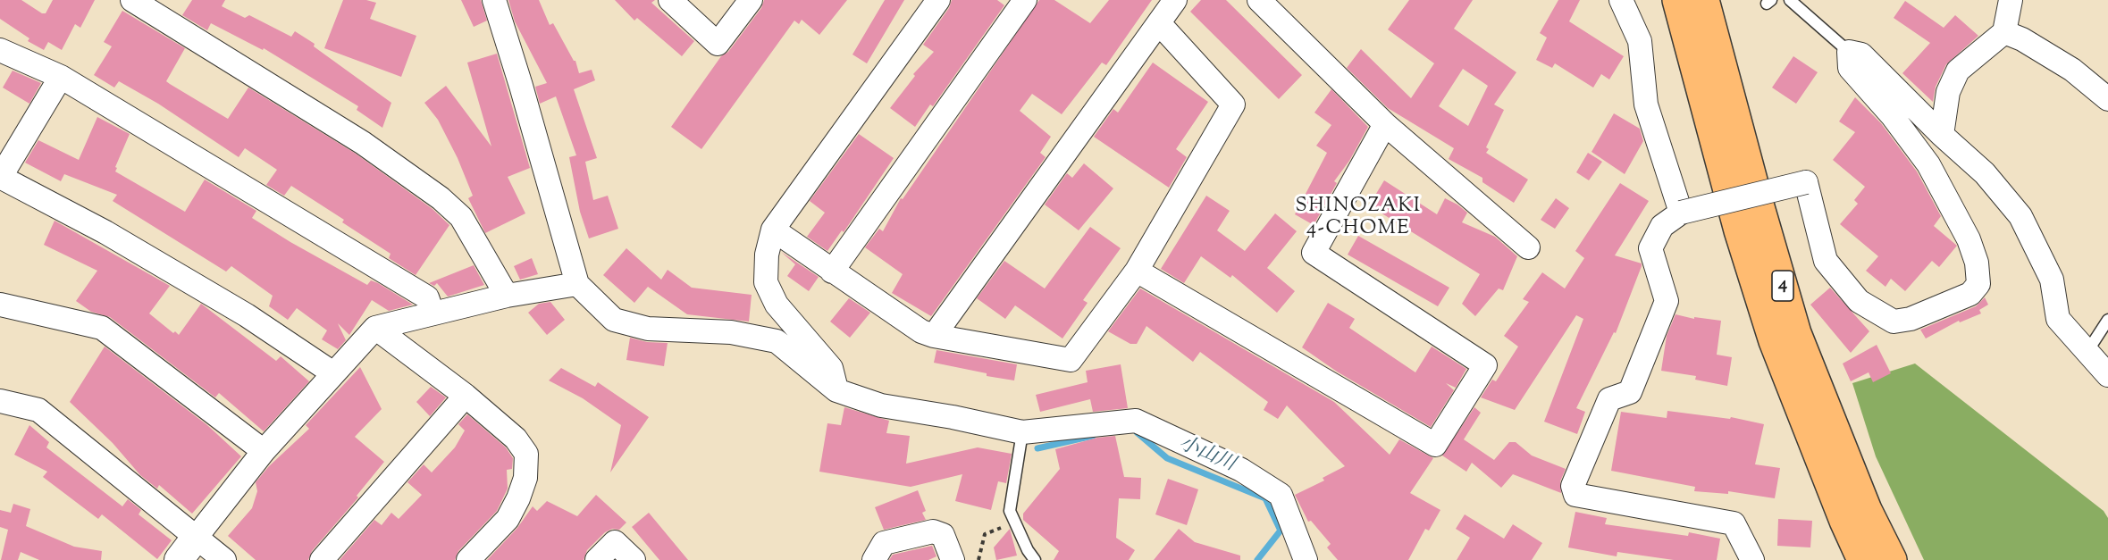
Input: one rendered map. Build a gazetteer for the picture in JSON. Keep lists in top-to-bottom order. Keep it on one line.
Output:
{"streets":{"highway":["4"]},"districts":["SHINOZAKI 4-CHOME"],"water":["小山川"]}
